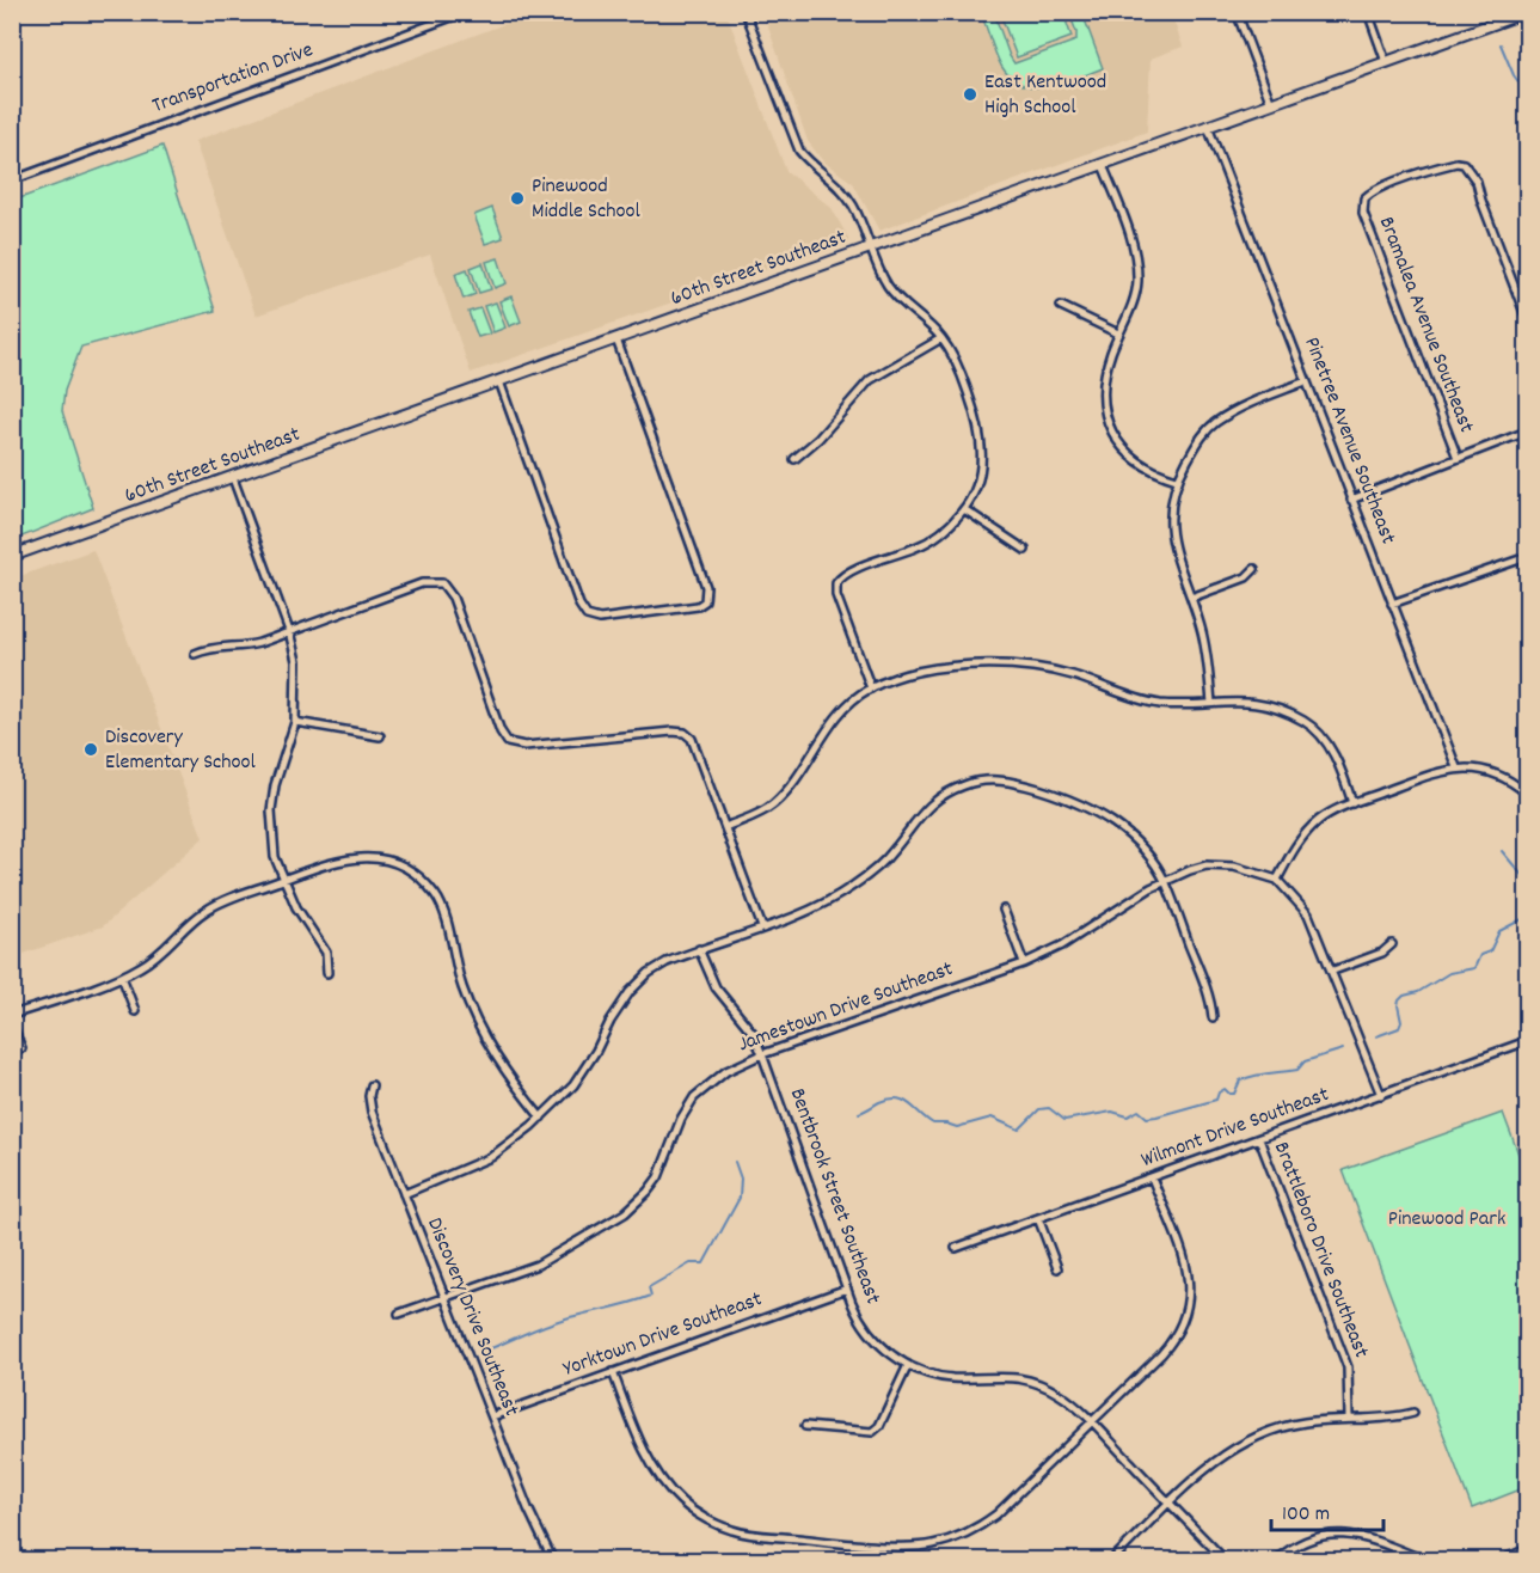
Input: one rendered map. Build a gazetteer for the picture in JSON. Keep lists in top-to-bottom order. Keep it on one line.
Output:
{"streets":{"main road":["60th Street Southeast"],"street":["Transportation Drive","Bramalea Avenue Southeast","Pinetree Avenue Southeast","Jamestown Drive Southeast","Wilmont Drive Southeast","Bentbrook Street Southeast","Brattleboro Drive Southeast","Discovery Drive Southeast","Yorktown Drive Southeast"]},"crossings":[["60th Street Southeast","Pinetree Avenue Southeast"],["Jamestown Drive Southeast","Bentbrook Street Southeast"],["Jamestown Drive Southeast","Discovery Drive Southeast"],["Wilmont Drive Southeast","Brattleboro Drive Southeast"],["Bentbrook Street Southeast","Yorktown Drive Southeast"],["Discovery Drive Southeast","Yorktown Drive Southeast"]],"parks":["Pinewood Park"],"places":["East Kentwood High School","Pinewood Middle School","Discovery Elementary School"],"scale_bar":"100 m"}
